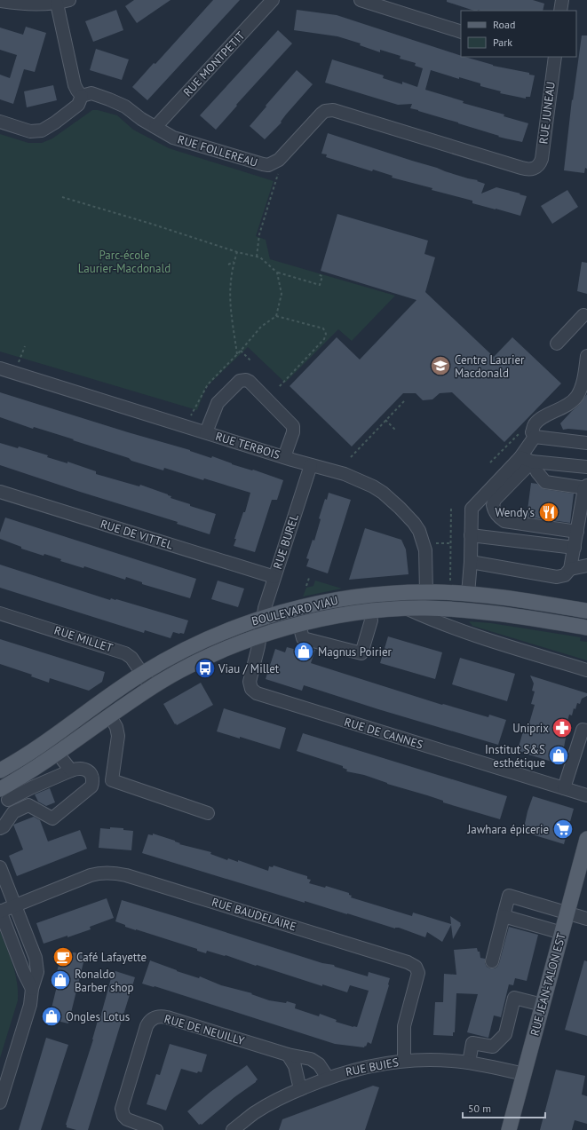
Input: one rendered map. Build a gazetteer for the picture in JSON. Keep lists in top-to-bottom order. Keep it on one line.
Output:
{"streets":{"main road":["BOULEVARD VIAU","RUE JEAN-TALON EST"],"street":["RUE MONTPETIT","RUE JUNEAU","RUE FOLLEREAU","RUE TERBOIS","RUE DE VITTEL","RUE BUREL","RUE MILLET","RUE DE CANNES","RUE BAUDELAIRE","RUE DE NEUILLY","RUE BUIES"]},"crossings":[["RUE MONTPETIT","RUE FOLLEREAU"],["RUE JUNEAU","RUE FOLLEREAU"],["RUE TERBOIS","RUE BUREL"],["RUE TERBOIS","BOULEVARD VIAU"],["RUE DE VITTEL","RUE BUREL"],["RUE BUREL","BOULEVARD VIAU"],["RUE BUREL","RUE DE CANNES"],["BOULEVARD VIAU","RUE MILLET"],["BOULEVARD VIAU","RUE DE CANNES"],["RUE BAUDELAIRE","RUE BUIES"],["RUE JEAN-TALON EST","RUE BUIES"],["RUE DE NEUILLY","RUE BUIES"]],"parks":["Parc-école Laurier-Macdonald"],"places":{"school or university":["Centre Laurier Macdonald"],"restaurant":["Wendy's"],"shop":["Magnus Poirier","Institut S&S esthétique","Ronaldo Barber shop","Ongles Lotus"],"bus stop":["Viau / Millet"],"pharmacy":["Uniprix"],"supermarket":["Jawhara épicerie"],"cafe":["Café Lafayette"]},"legend":["Road","Park"],"scale_bar":"50 m"}
